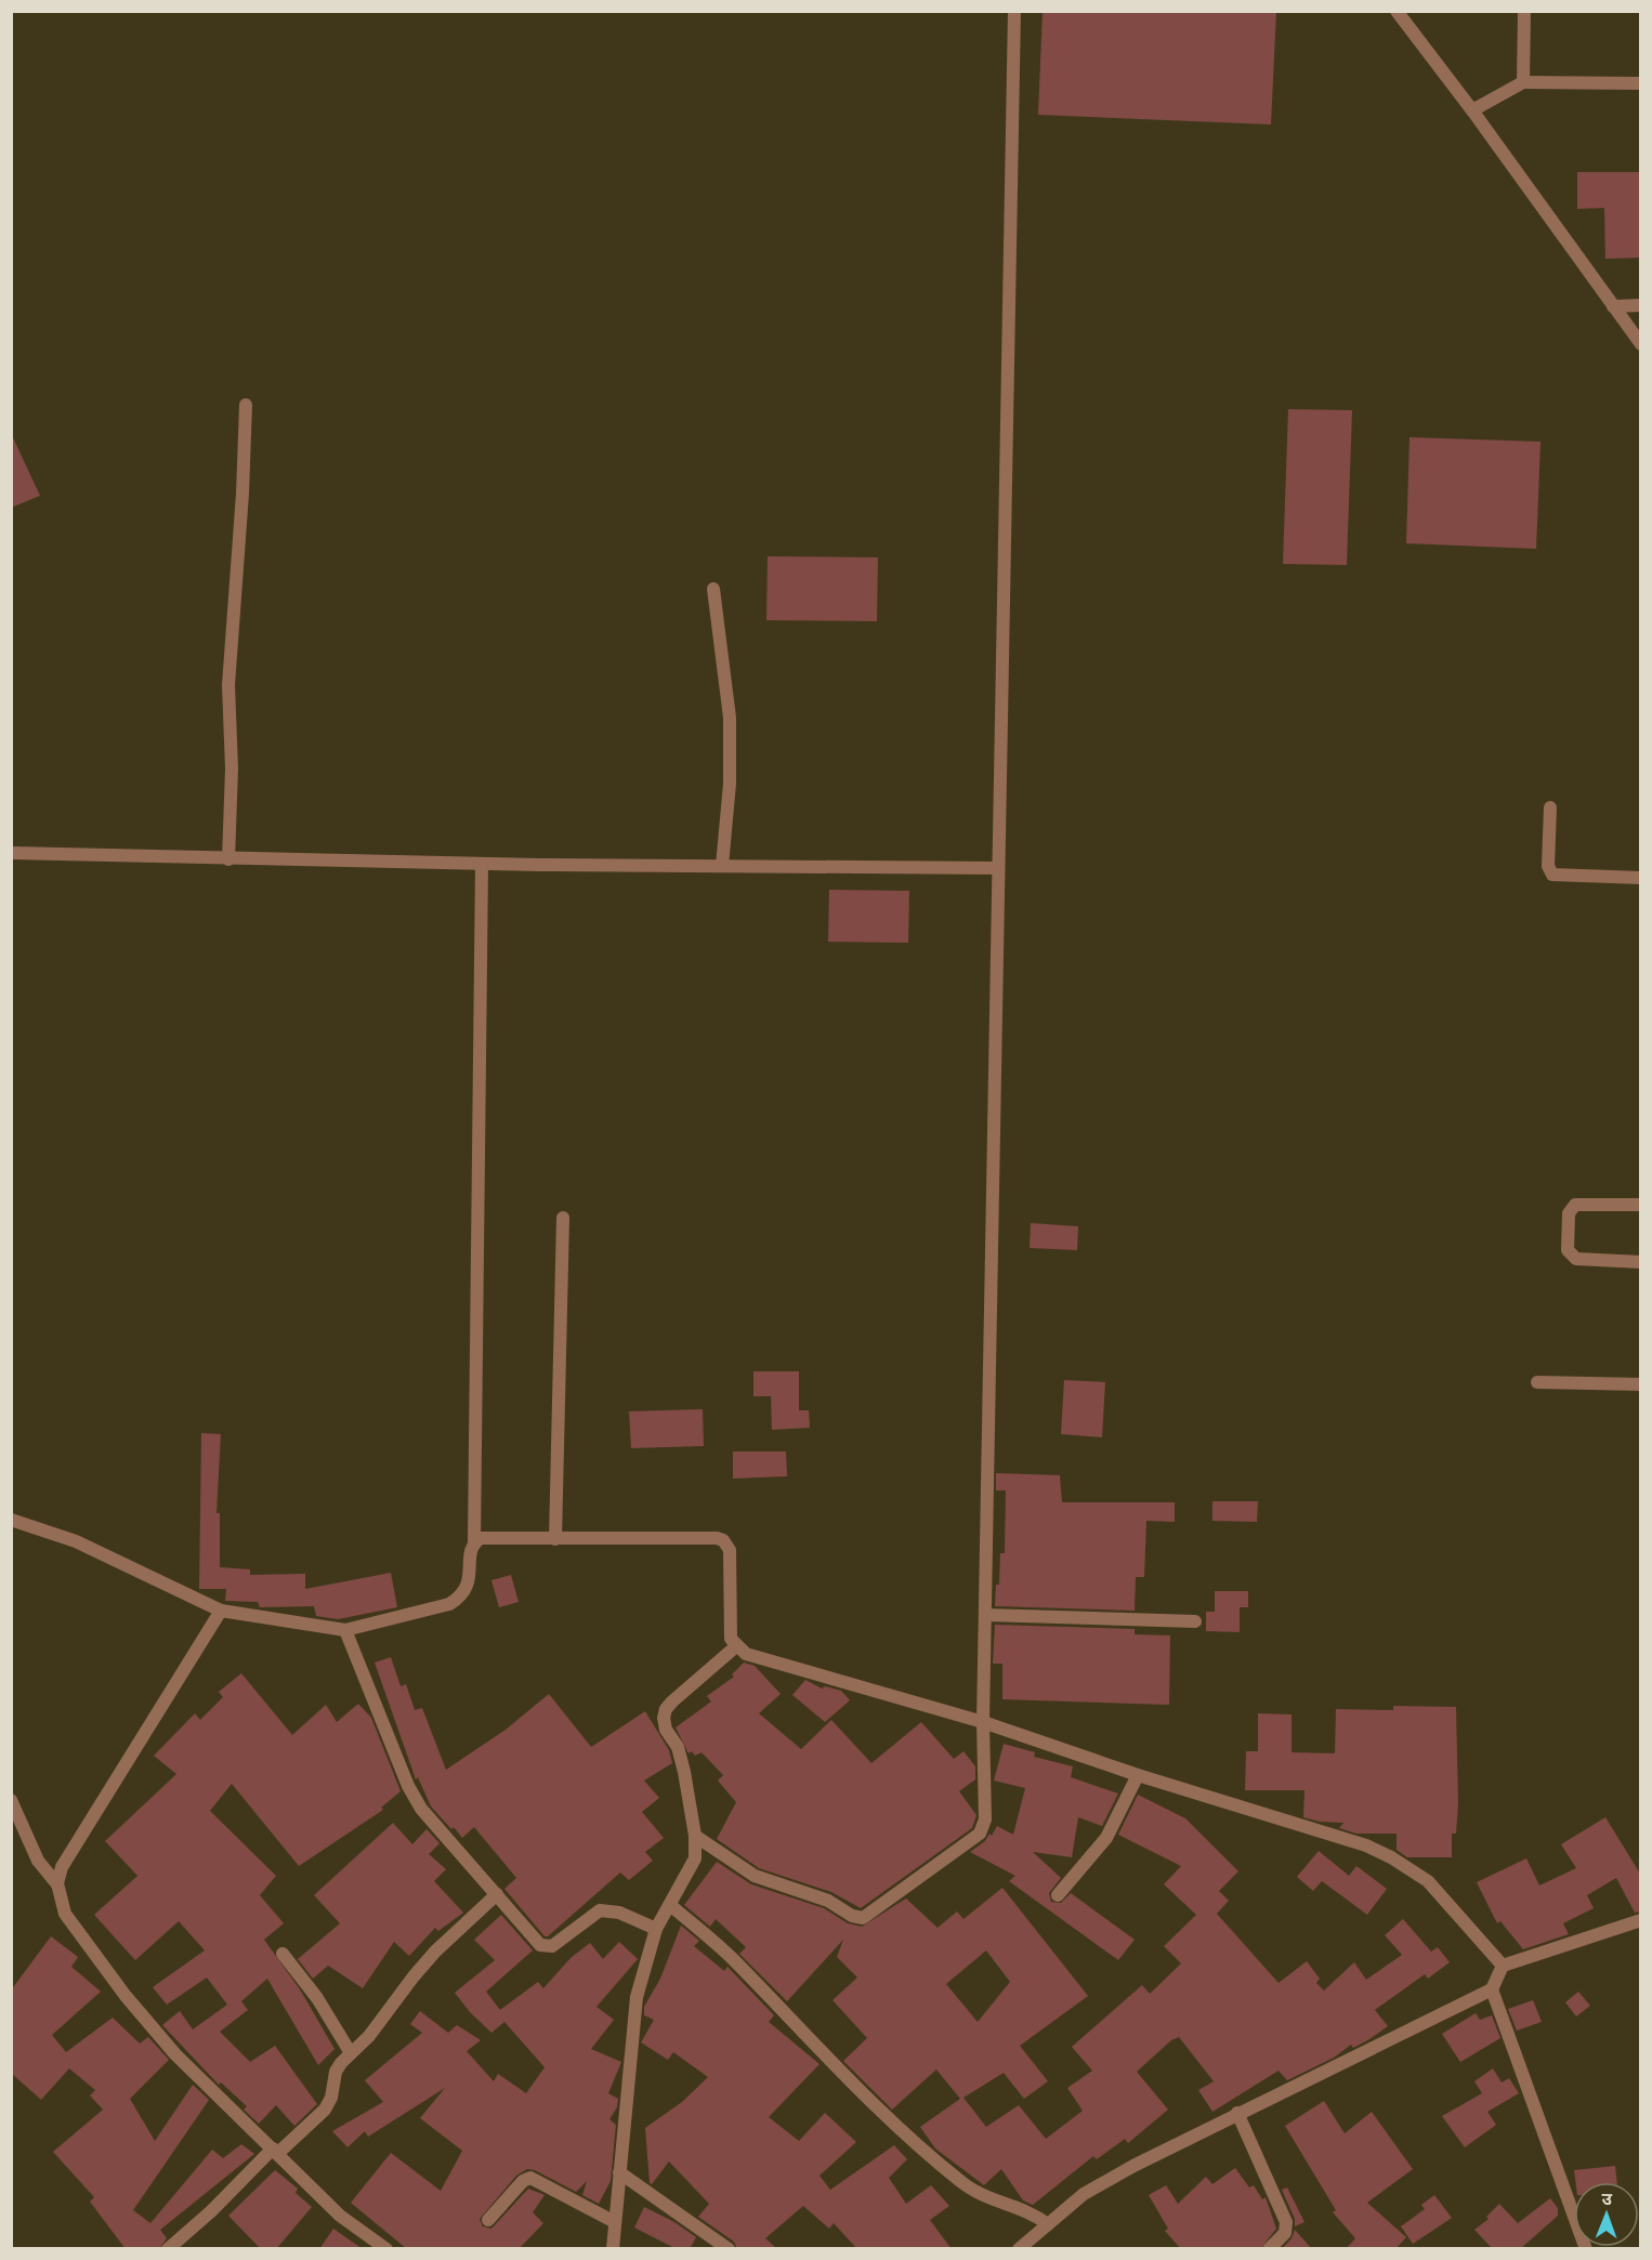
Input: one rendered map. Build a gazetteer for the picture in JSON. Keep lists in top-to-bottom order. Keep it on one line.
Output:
{"north":"top"}
